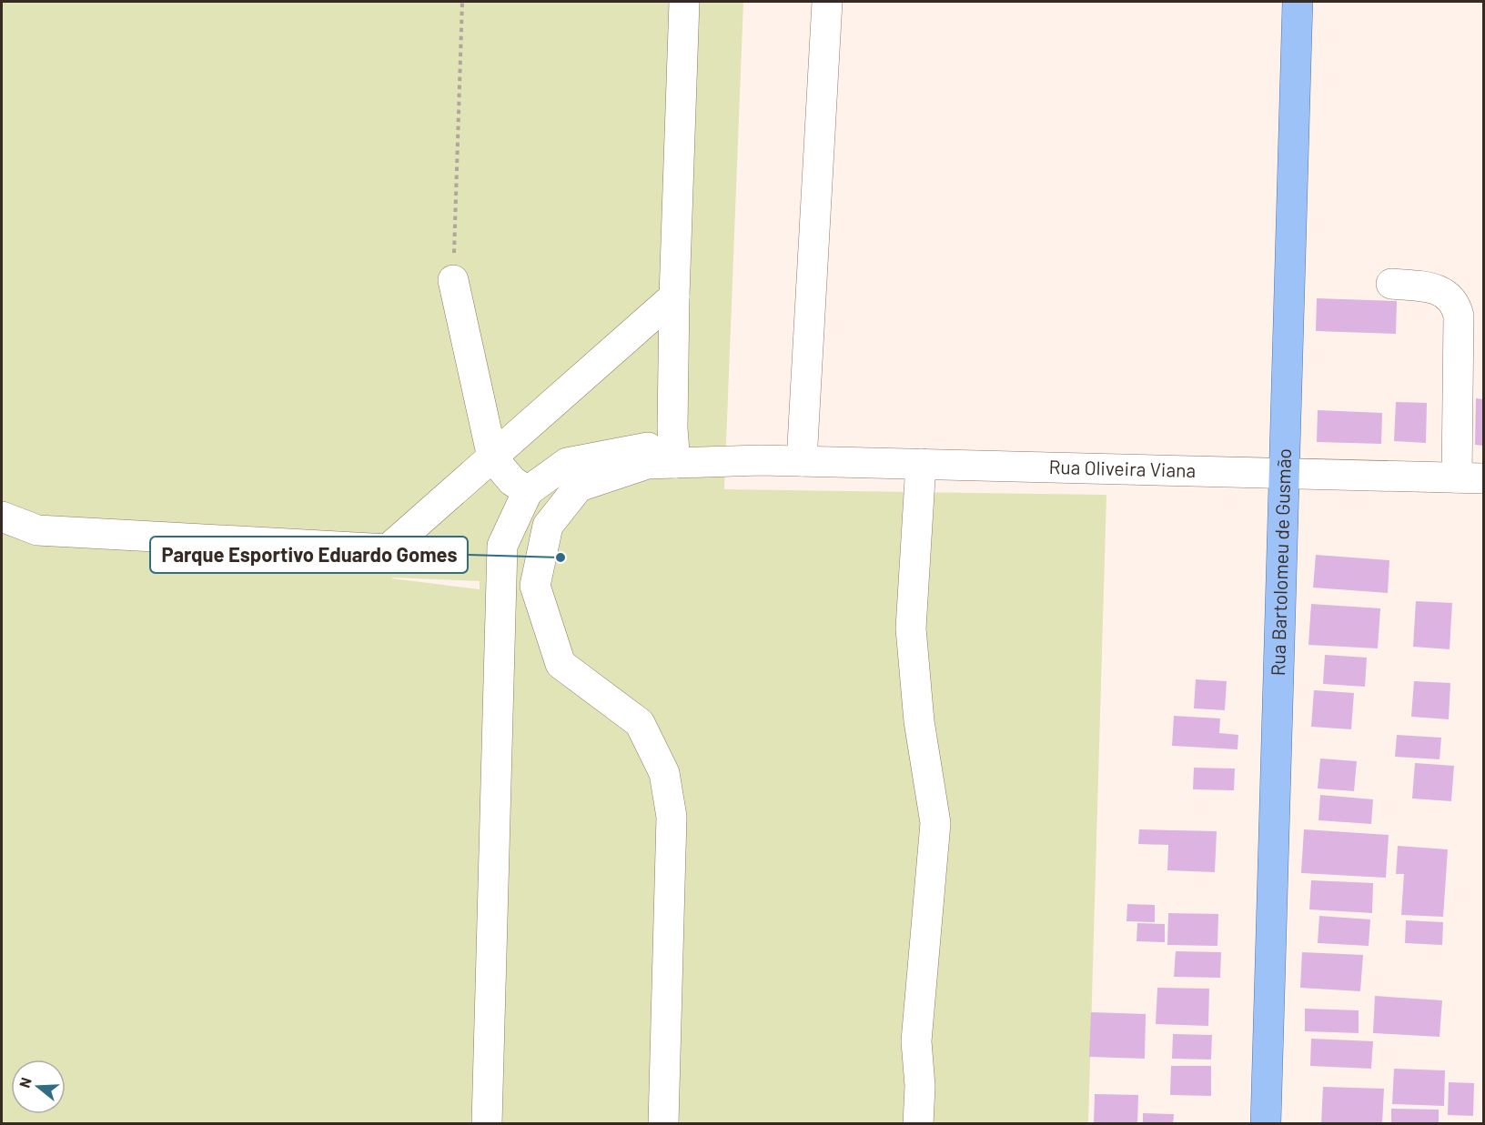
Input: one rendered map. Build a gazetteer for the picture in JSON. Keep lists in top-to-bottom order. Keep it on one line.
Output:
{"streets":{"main road":["Rua Bartolomeu de Gusmão"],"street":["Rua Oliveira Viana"]},"crossings":[["Rua Oliveira Viana","Rua Bartolomeu de Gusmão"]],"places":["Parque Esportivo Eduardo Gomes"],"north":"left"}
